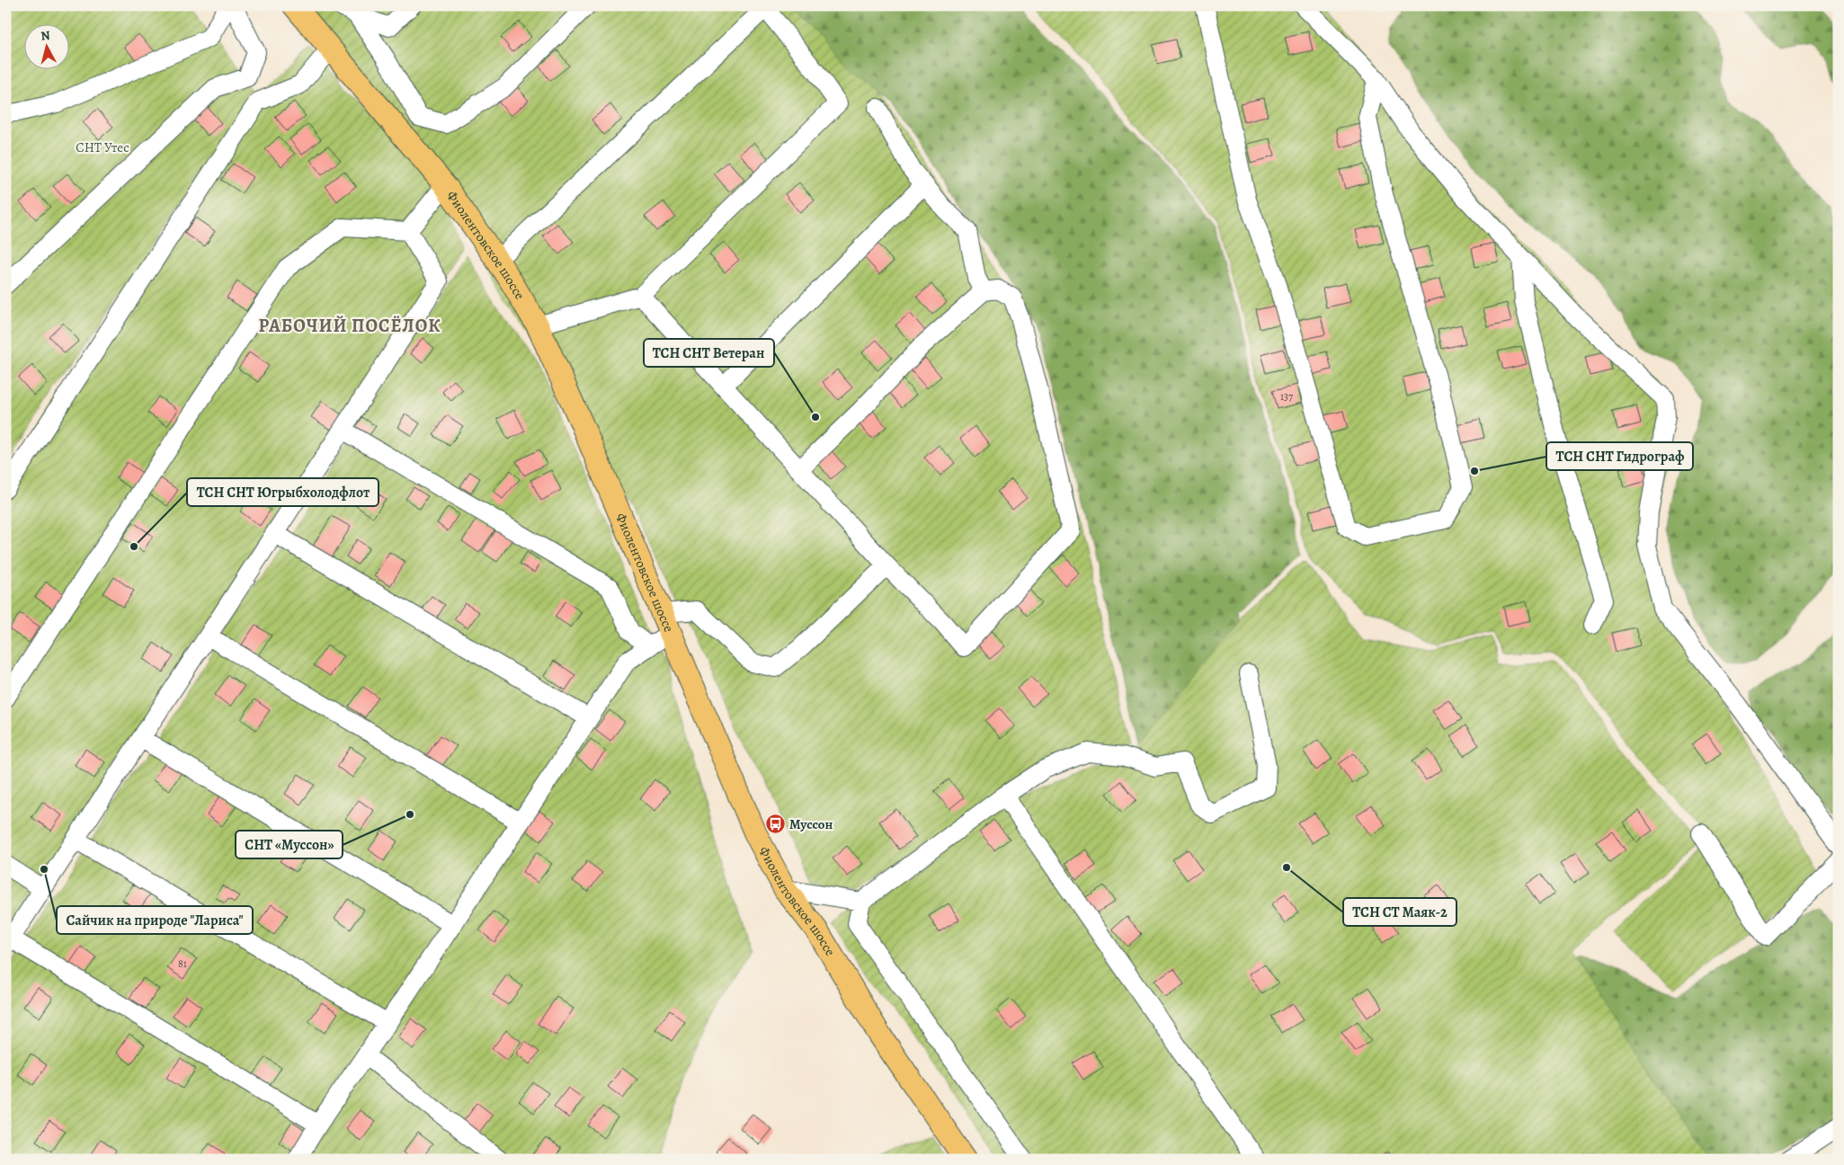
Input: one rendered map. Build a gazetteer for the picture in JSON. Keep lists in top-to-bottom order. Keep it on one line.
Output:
{"streets":{"main road":["Фиолентовское шоссе"]},"districts":["РАБОЧИЙ ПОСЁЛОК"],"parks":["СНТ Утес"],"places":{"other":["ТСН СНТ Ветеран","ТСН СНТ Гидрограф","ТСН СНТ Югрыбхолодфлот","СНТ «Муссон»","ТСН СТ Маяк-2","Сайчик на природе \"Лариса\""],"bus stop":["Муссон"]},"house_numbers":["137","81"],"north":"top"}
